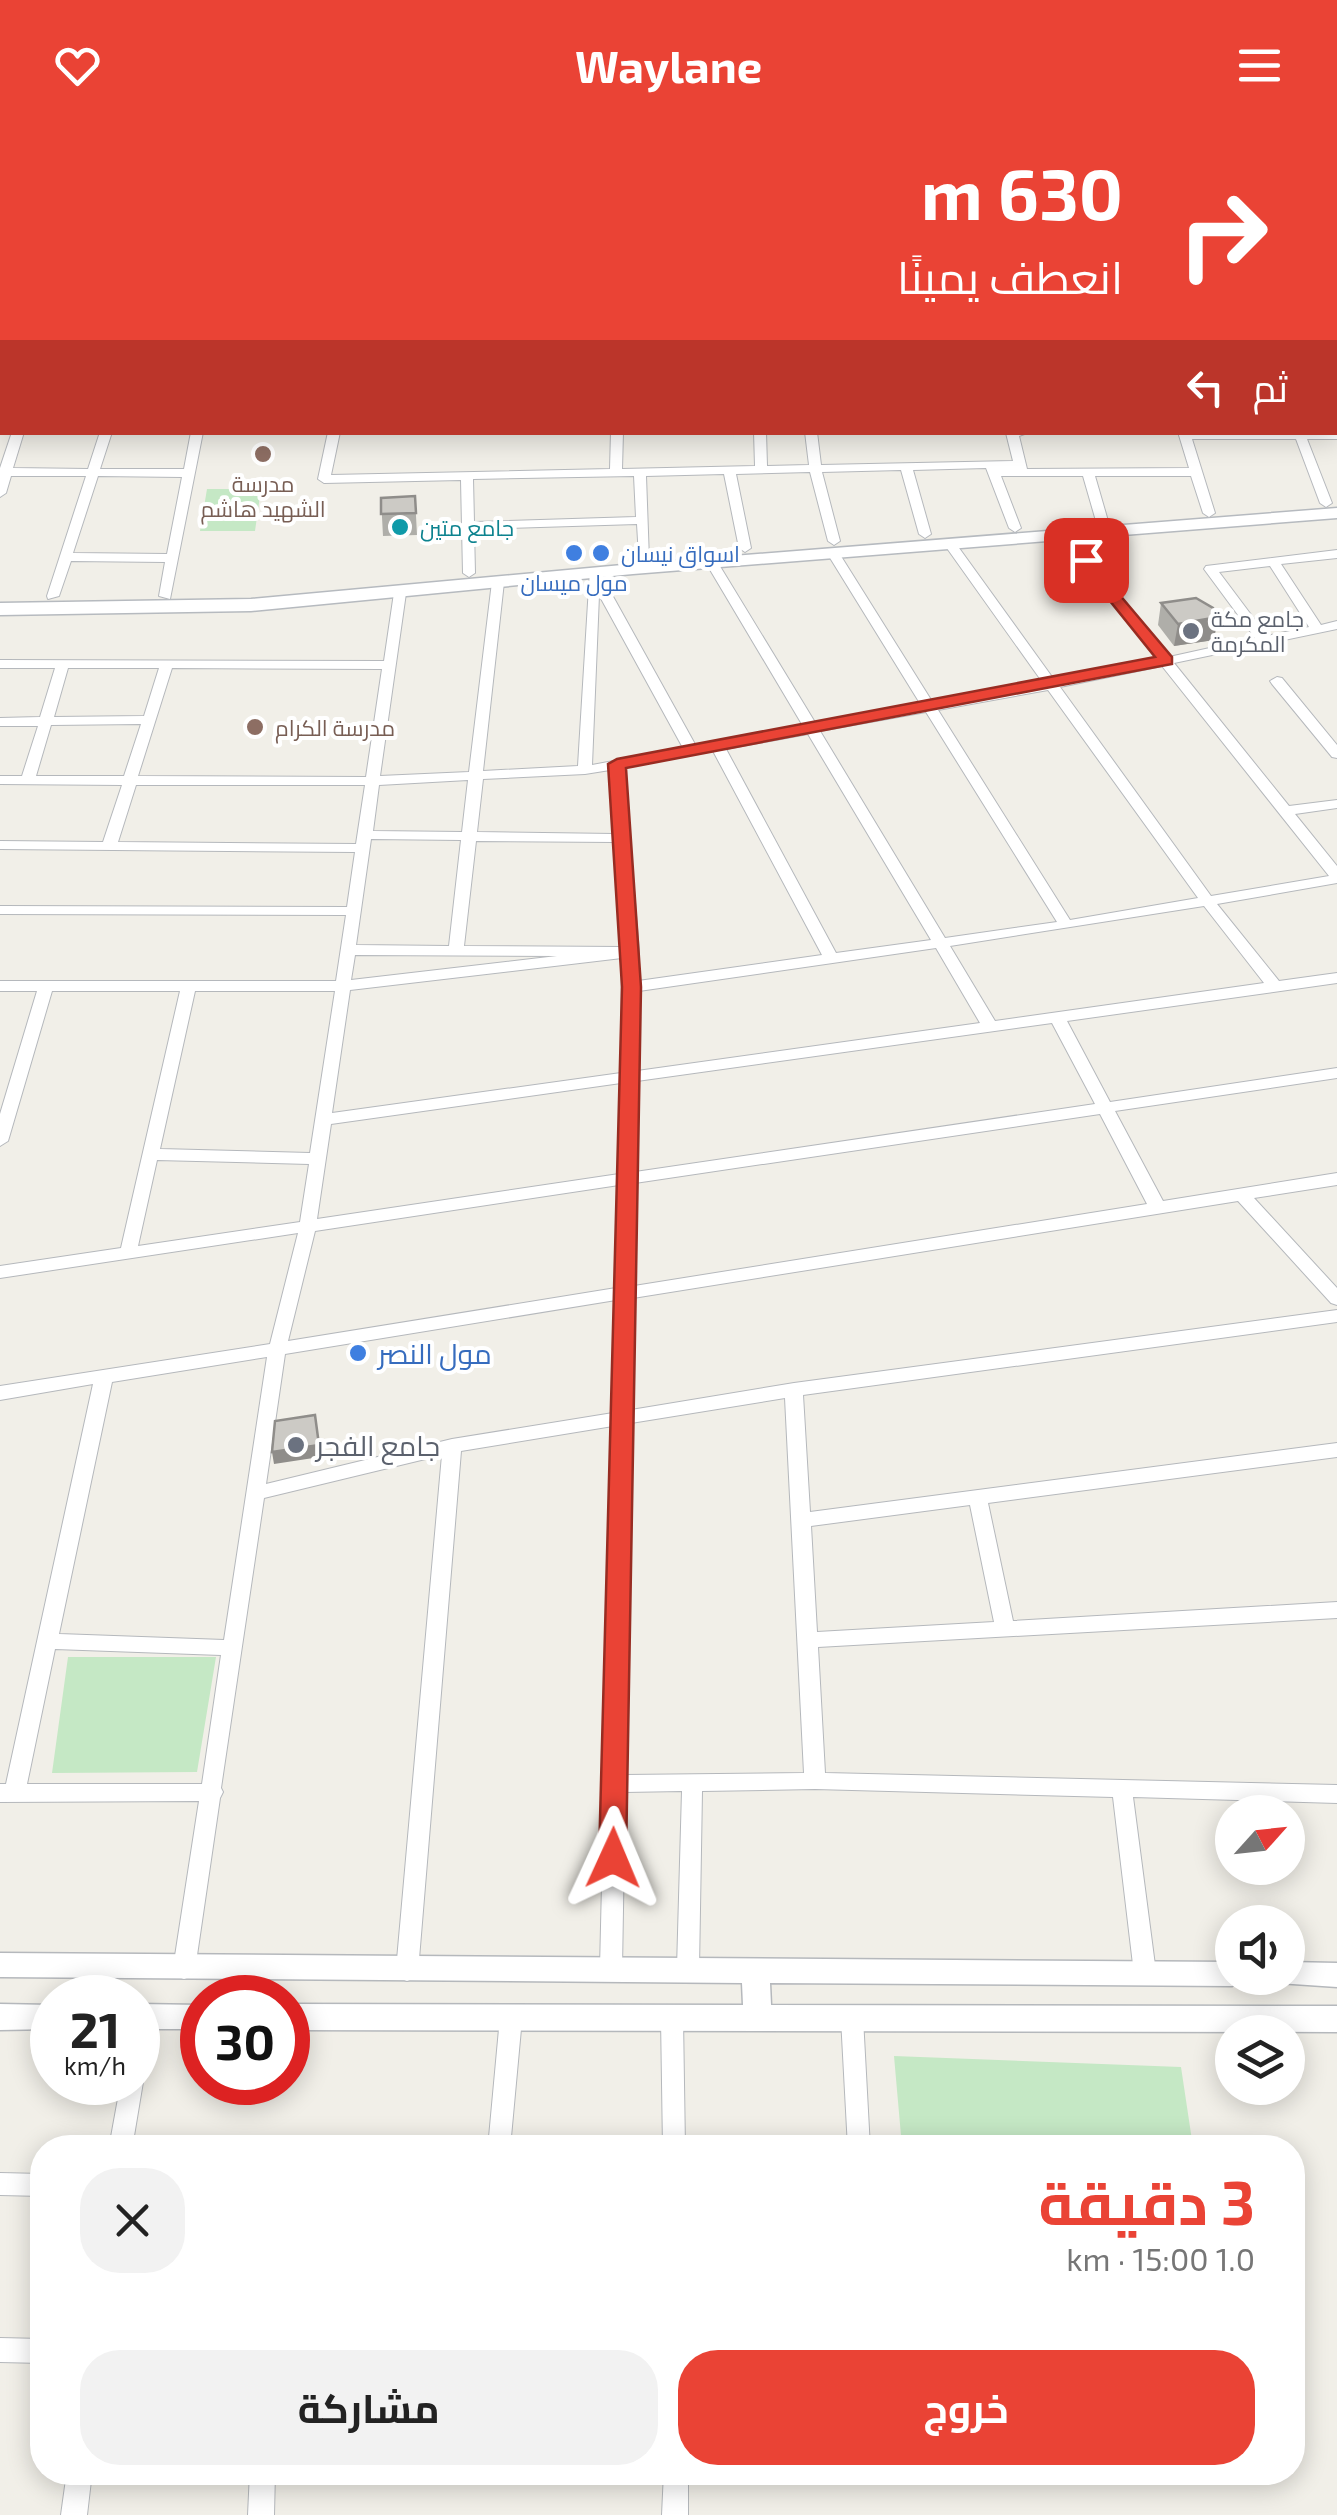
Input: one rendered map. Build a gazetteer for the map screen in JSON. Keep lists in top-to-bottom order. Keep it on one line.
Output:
{"places":["مدرسة الشهيد هاشم","جامع متين","مول ميسان","اسواق نيسان","جامع مكة المكرمة","مدرسة الكرام","مول النصر","جامع الفجر"],"north":"top right","page":{"header":"Waylane","turn":["630 m","انعطف يمينًا"],"then":"ثم","speed":"21 km/h","limit":"30","heading":["3 دقيقة","1.0 km · 15:00"],"buttons":["خروج","مشاركة"]}}
